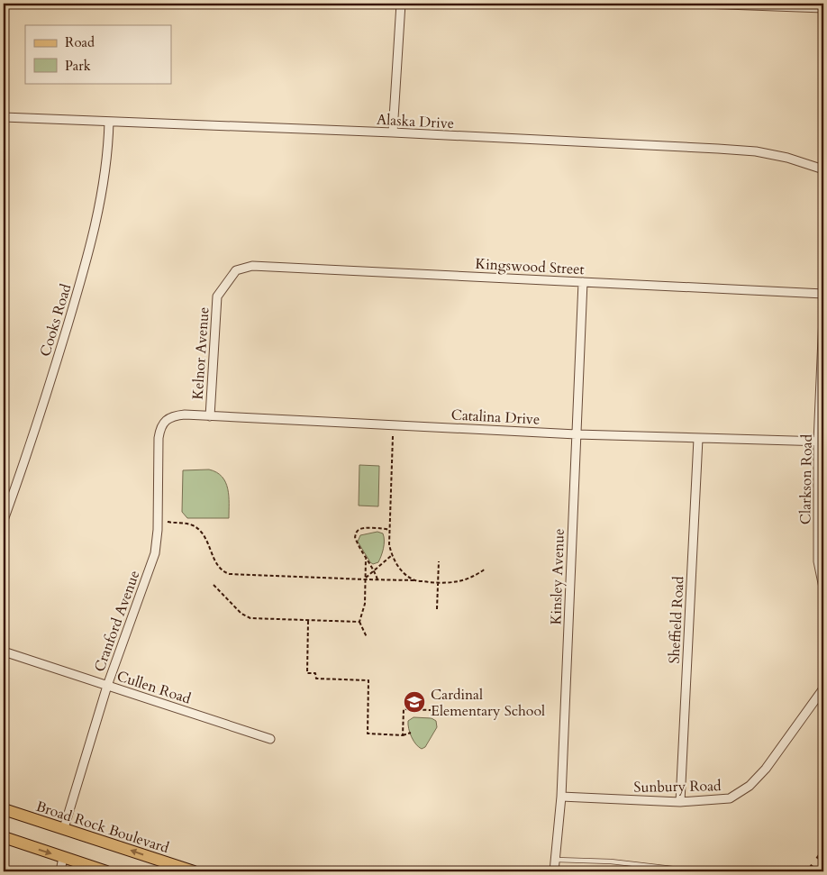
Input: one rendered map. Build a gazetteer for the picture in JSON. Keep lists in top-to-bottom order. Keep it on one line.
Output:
{"streets":{"main road":["Broad Rock Boulevard"],"street":["Alaska Drive","Kingswood Street","Cooks Road","Kelnor Avenue","Catalina Drive","Clarkson Road","Kinsley Avenue","Sheffield Road","Cranford Avenue","Cullen Road","Sunbury Road"]},"crossings":[["Alaska Drive","Cooks Road"],["Kingswood Street","Kelnor Avenue"],["Kingswood Street","Kinsley Avenue"],["Kelnor Avenue","Catalina Drive"],["Catalina Drive","Clarkson Road"],["Catalina Drive","Kinsley Avenue"],["Catalina Drive","Sheffield Road"],["Catalina Drive","Cranford Avenue"],["Kinsley Avenue","Sunbury Road"],["Sheffield Road","Sunbury Road"],["Cranford Avenue","Cullen Road"],["Cranford Avenue","Broad Rock Boulevard"]],"places":{"school or university":["Cardinal Elementary School"]},"legend":["Road","Park"]}
